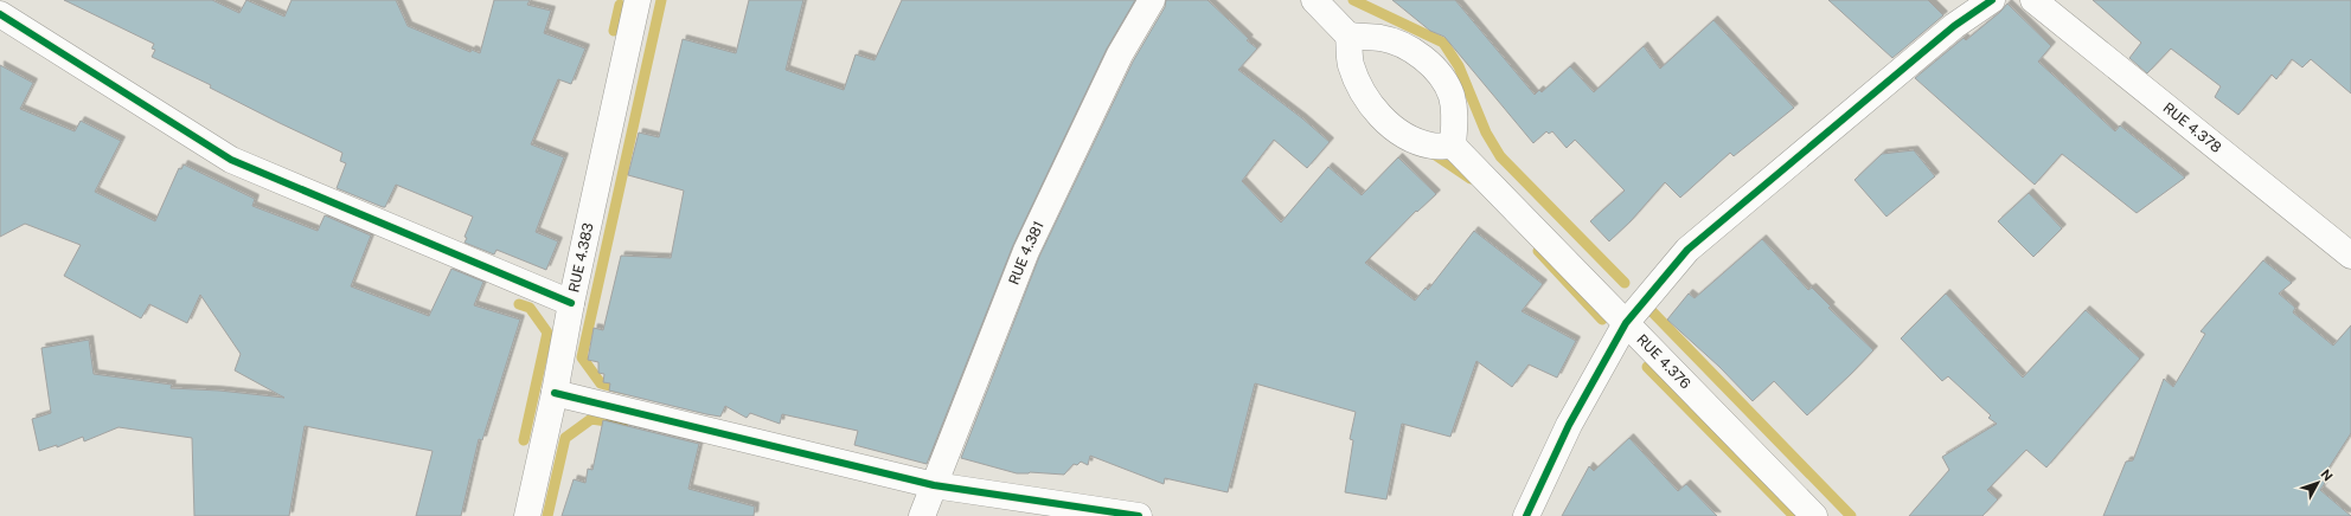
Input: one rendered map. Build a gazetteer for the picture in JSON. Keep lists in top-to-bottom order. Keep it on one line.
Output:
{"streets":{"street":["RUE 4.378","RUE 4.381","RUE 4.383","RUE 4.376"]},"north":"top right"}
